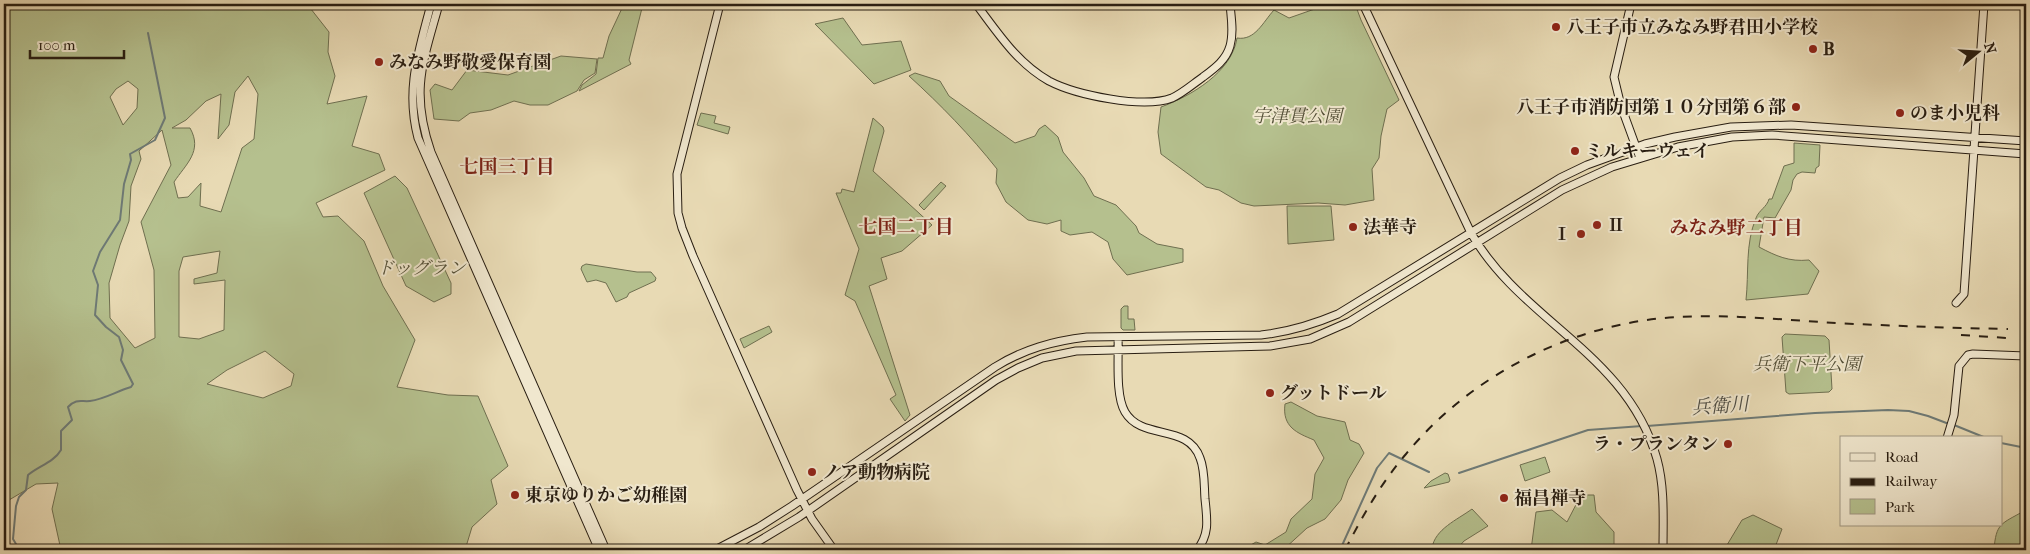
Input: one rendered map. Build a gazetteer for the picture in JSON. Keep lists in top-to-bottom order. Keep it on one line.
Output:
{"districts":["七国三丁目","七国二丁目","みなみ野二丁目"],"water":["兵衛川"],"parks":["宇津貫公園","ドッグラン","兵衛下平公園"],"places":["八王子市立みなみ野君田小学校","B","みなみ野敬愛保育園","八王子市消防団第１０分団第６部","のま小児科","ミルキーウェイ","Ⅱ","法華寺","Ⅰ","グットドール","ラ・プランタン","ノア動物病院","東京ゆりかご幼稚園","福昌禅寺"],"legend":["Road","Railway","Park"],"scale_bar":"100 m","north":"right"}
